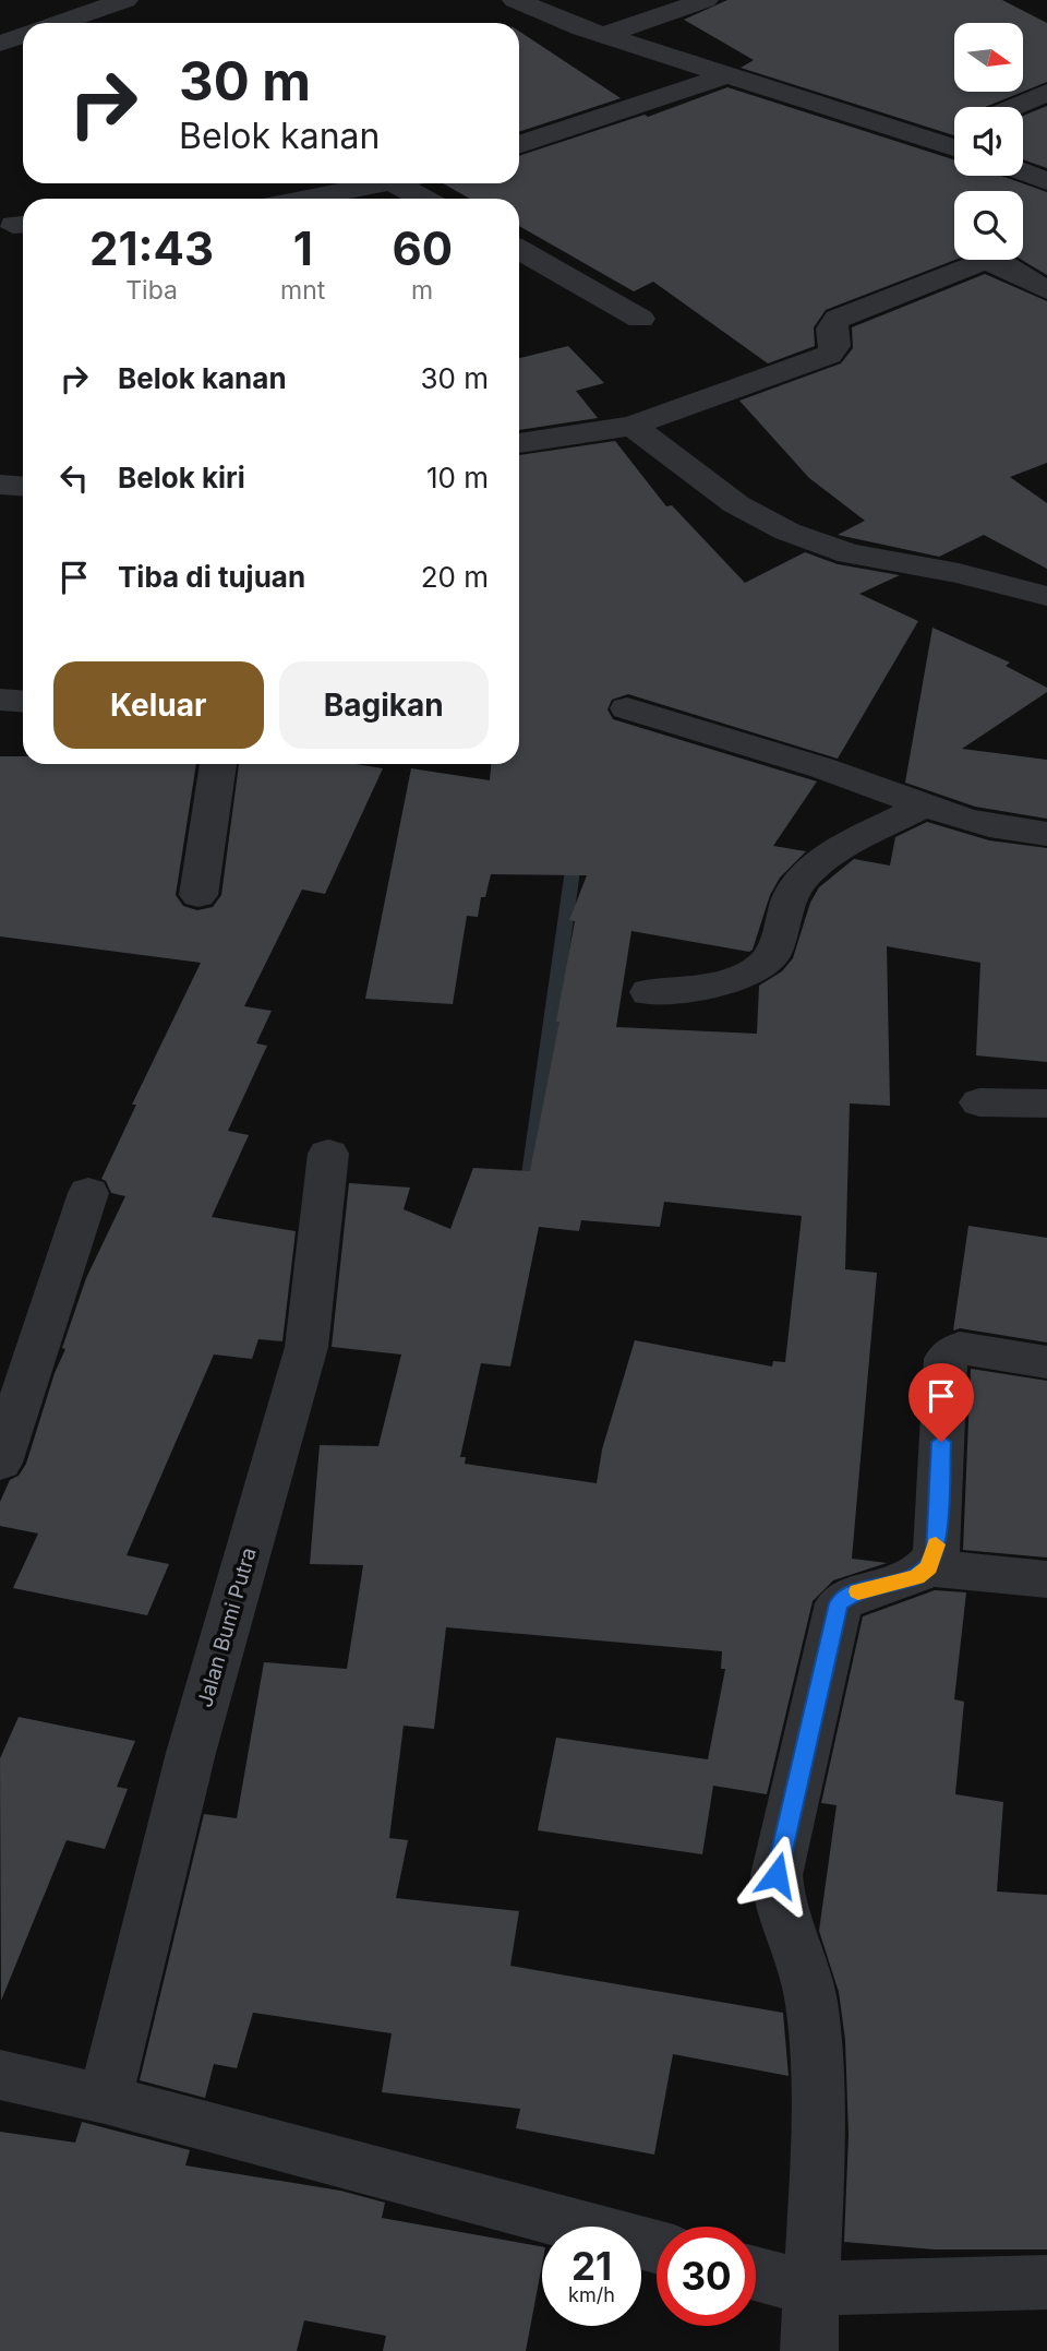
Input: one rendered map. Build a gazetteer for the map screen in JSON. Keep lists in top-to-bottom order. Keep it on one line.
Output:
{"streets":{"street":["Jalan Bumi Putra"]},"north":"right","page":{"turn":["30 m","Belok kanan"],"eta":["21:43","Tiba","1","mnt","60","m"],"list":[{"name":"Belok kanan","value":"30 m"},{"name":"Belok kiri","value":"10 m"},{"name":"Tiba di tujuan","value":"20 m"}],"buttons":["Keluar","Bagikan"],"speed":"21 km/h","limit":"30"}}
